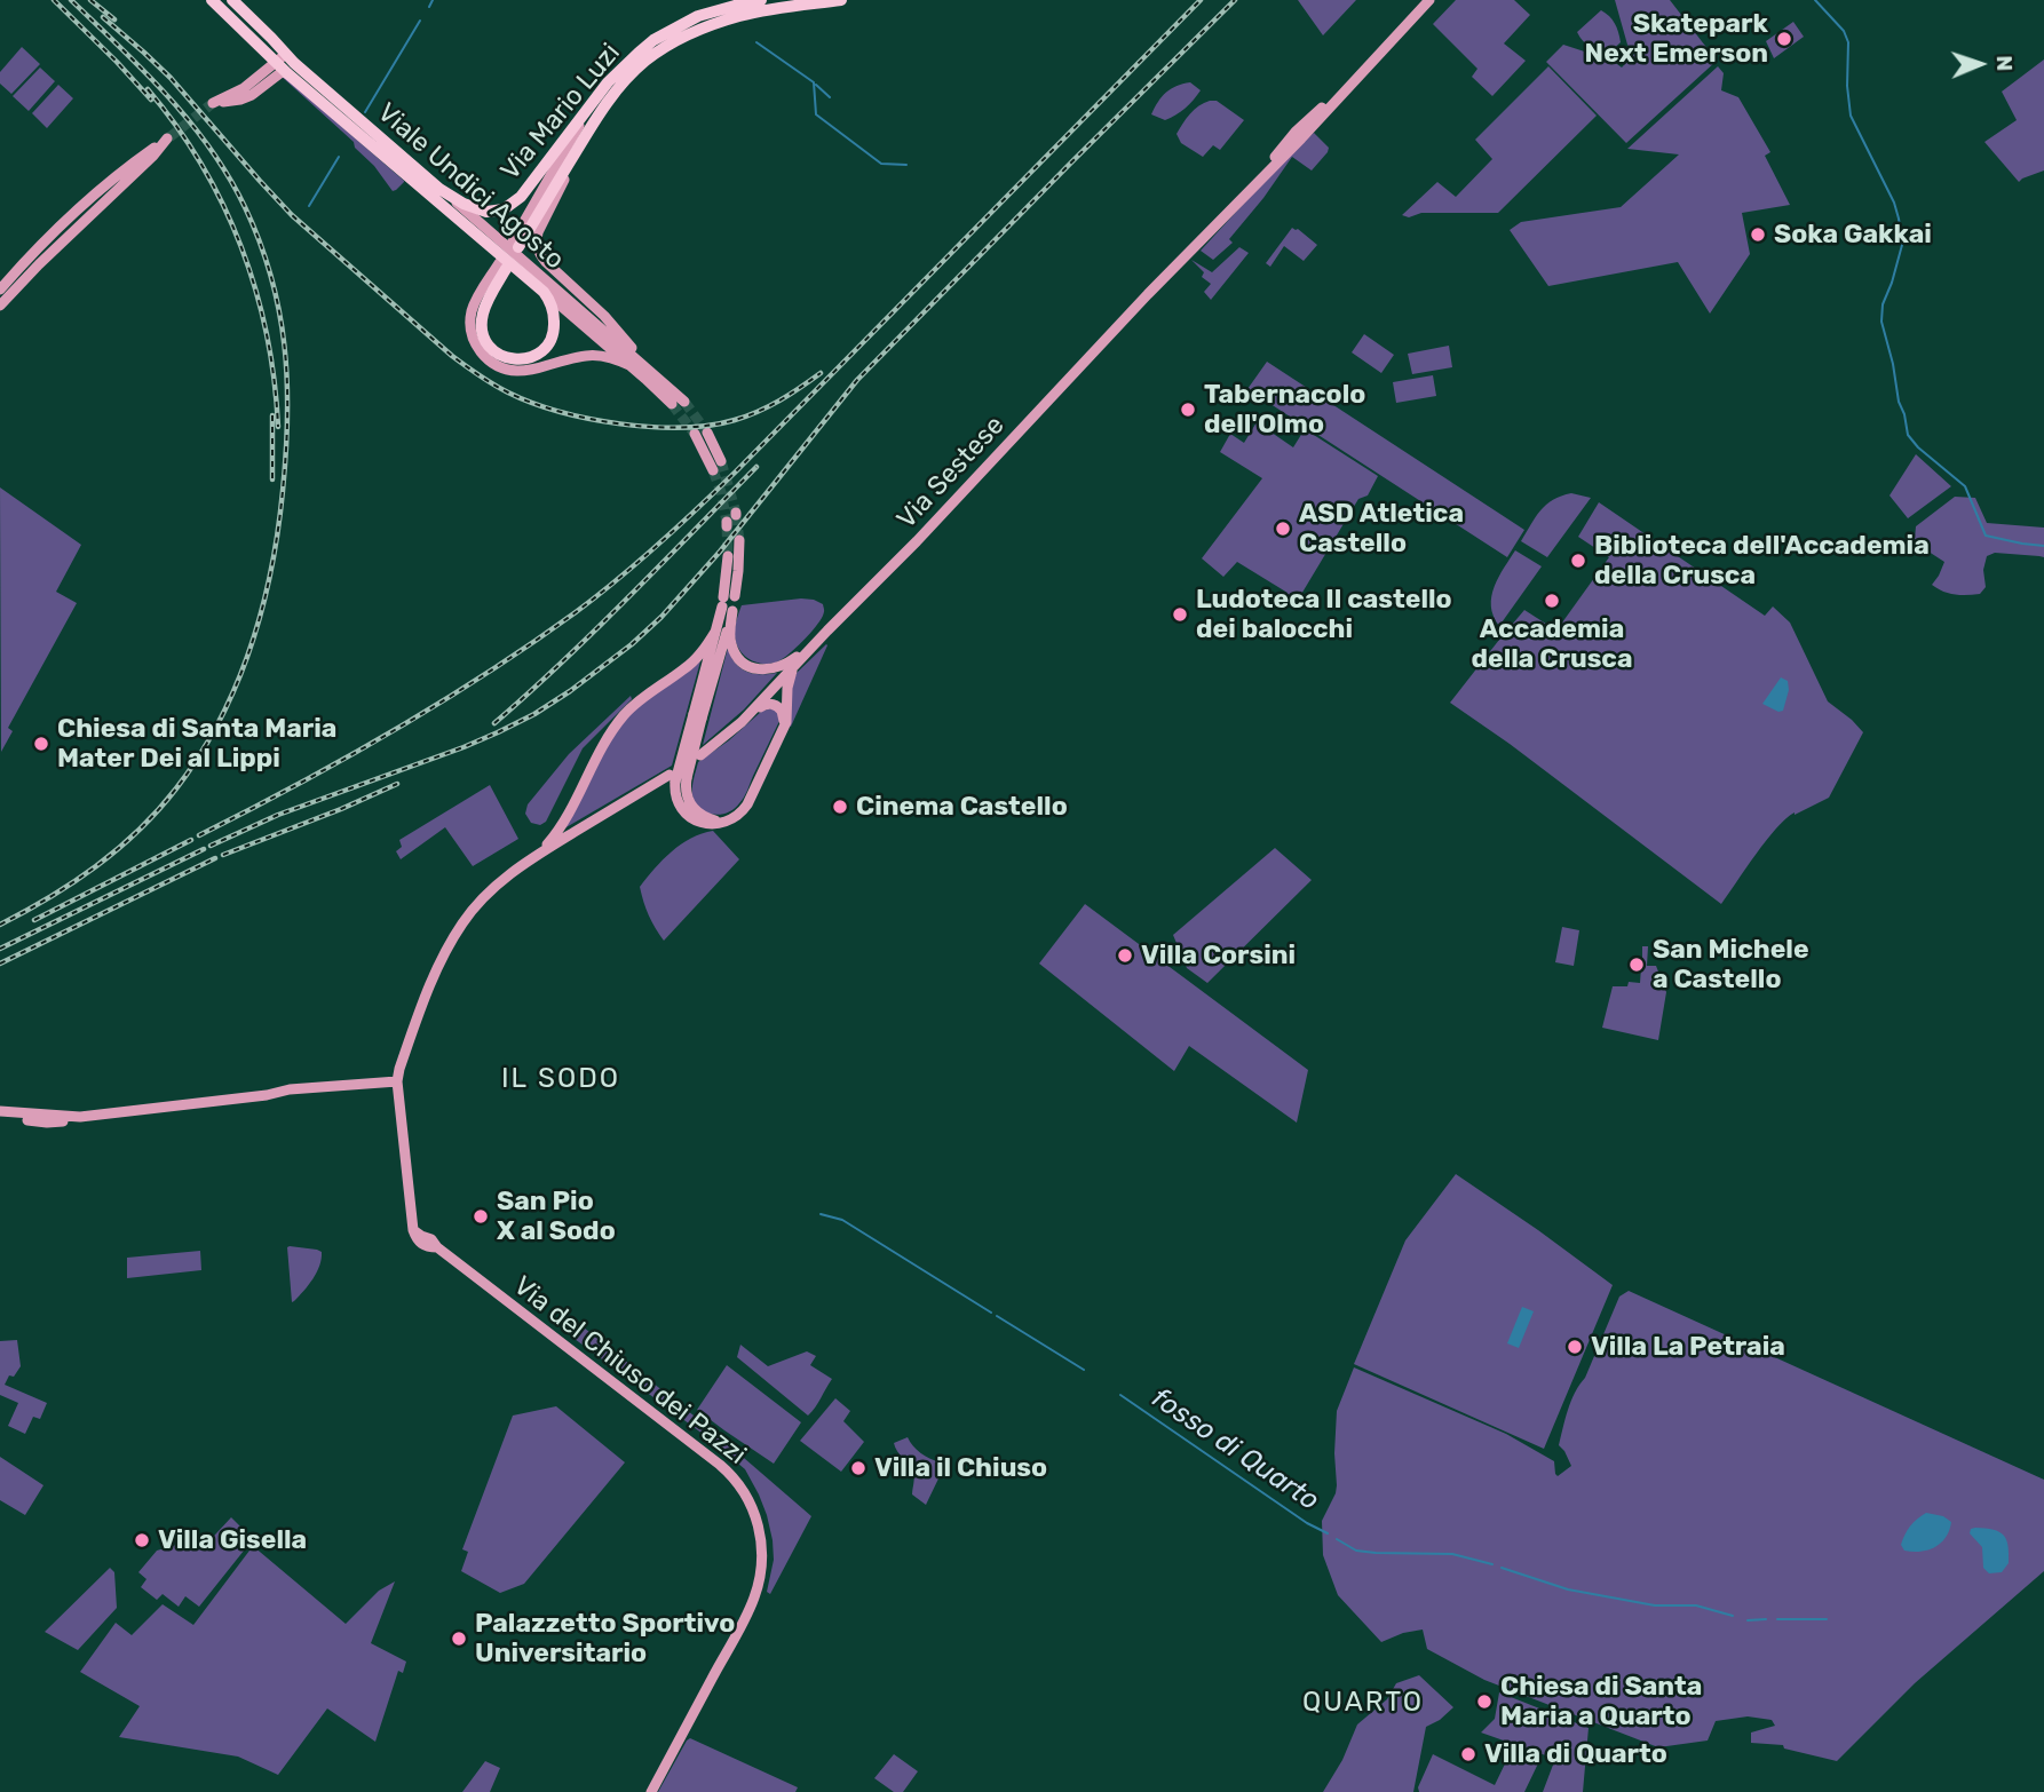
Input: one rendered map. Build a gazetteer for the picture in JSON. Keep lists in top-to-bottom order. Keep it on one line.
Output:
{"streets":{"main road":["Via Mario Luzi","Viale Undici Agosto","Via Sestese","Via del Chiuso dei Pazzi"]},"crossings":[["Via Mario Luzi","Viale Undici Agosto"]],"districts":["IL SODO","QUARTO"],"water":["fosso di Quarto"],"places":["Skatepark Next Emerson","Soka Gakkai","Tabernacolo dell'Olmo","ASD Atletica Castello","Biblioteca dell'Accademia della Crusca","Accademia della Crusca","Ludoteca Il castello dei balocchi","Chiesa di Santa Maria Mater Dei al Lippi","Cinema Castello","Villa Corsini","San Michele a Castello","San Pio X al Sodo","Villa La Petraia","Villa il Chiuso","Villa Gisella","Palazzetto Sportivo Universitario","Chiesa di Santa Maria a Quarto","Villa di Quarto"],"north":"right"}
